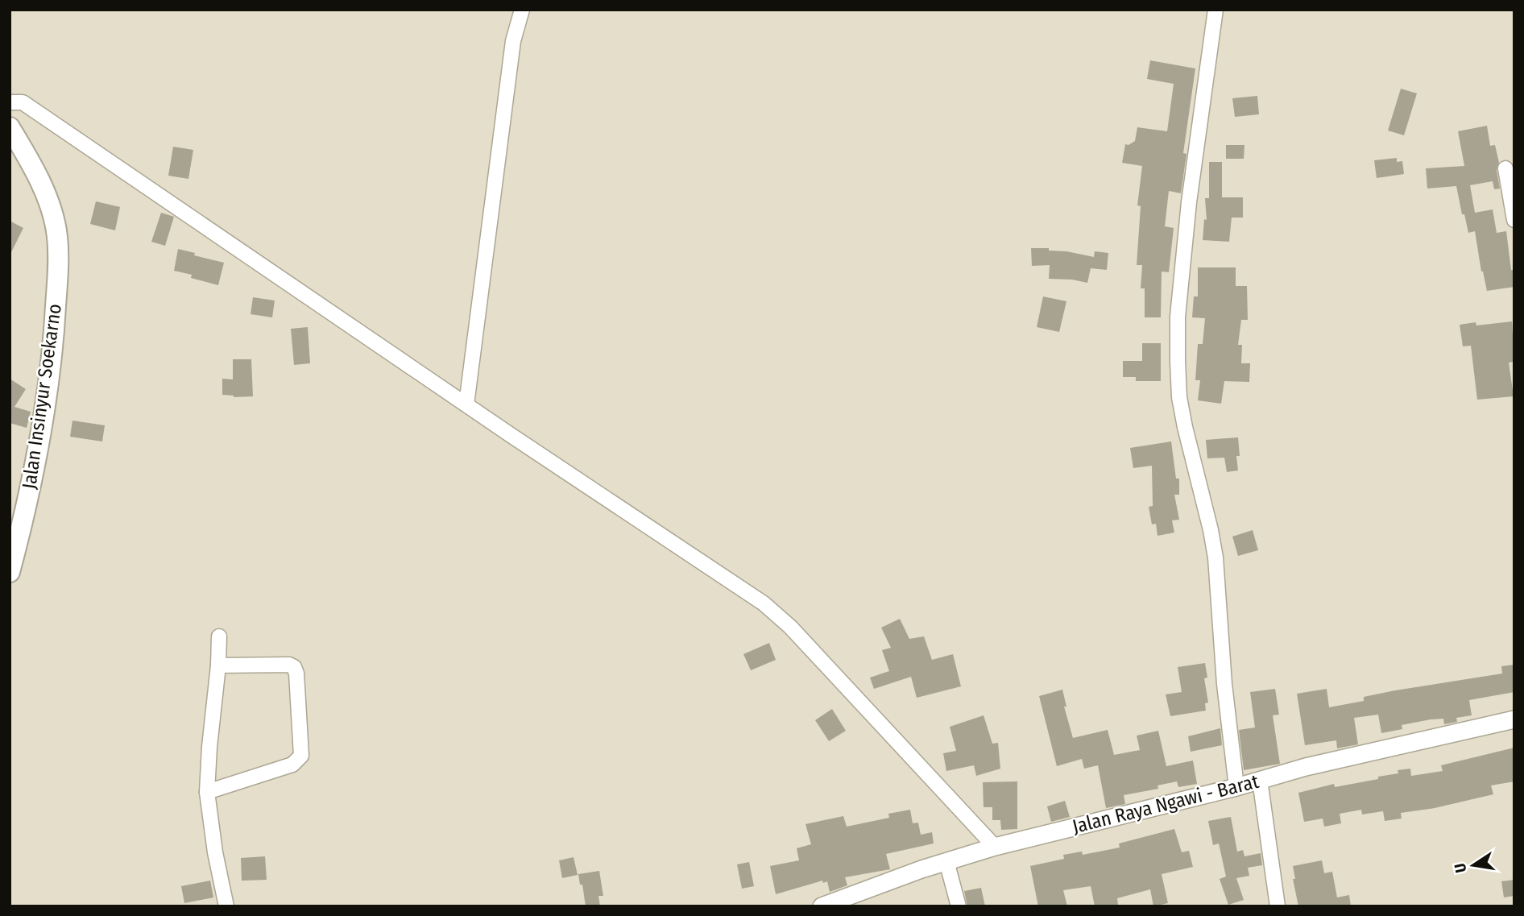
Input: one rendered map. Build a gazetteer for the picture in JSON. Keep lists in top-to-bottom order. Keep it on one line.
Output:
{"streets":{"highway":["Jalan Insinyur Soekarno"],"main road":["Jalan Raya Ngawi - Barat"]},"north":"left"}
